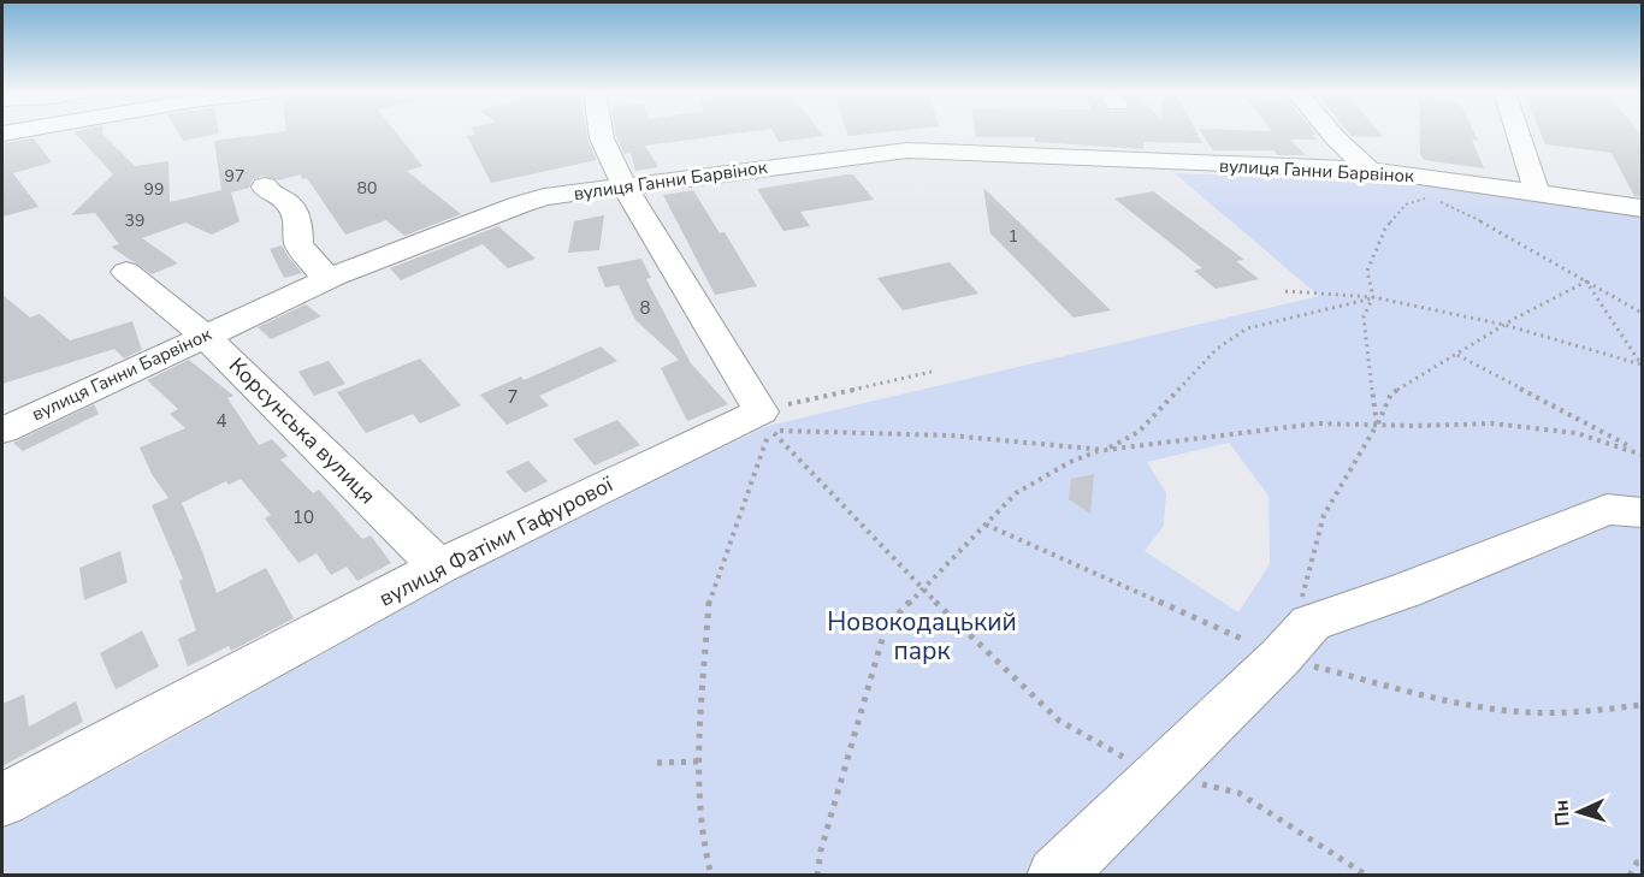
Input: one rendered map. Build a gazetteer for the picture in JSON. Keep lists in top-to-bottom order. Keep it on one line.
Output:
{"streets":{"street":["вулиця Ганни Барвінок","Корсунська вулиця","вулиця Фатіми Гафурової"]},"crossings":[["вулиця Ганни Барвінок","Корсунська вулиця"],["Корсунська вулиця","вулиця Фатіми Гафурової"]],"parks":["Новокодацький парк"],"house_numbers":["97","80","99","39","1","8","7","4","10"],"north":"left"}
